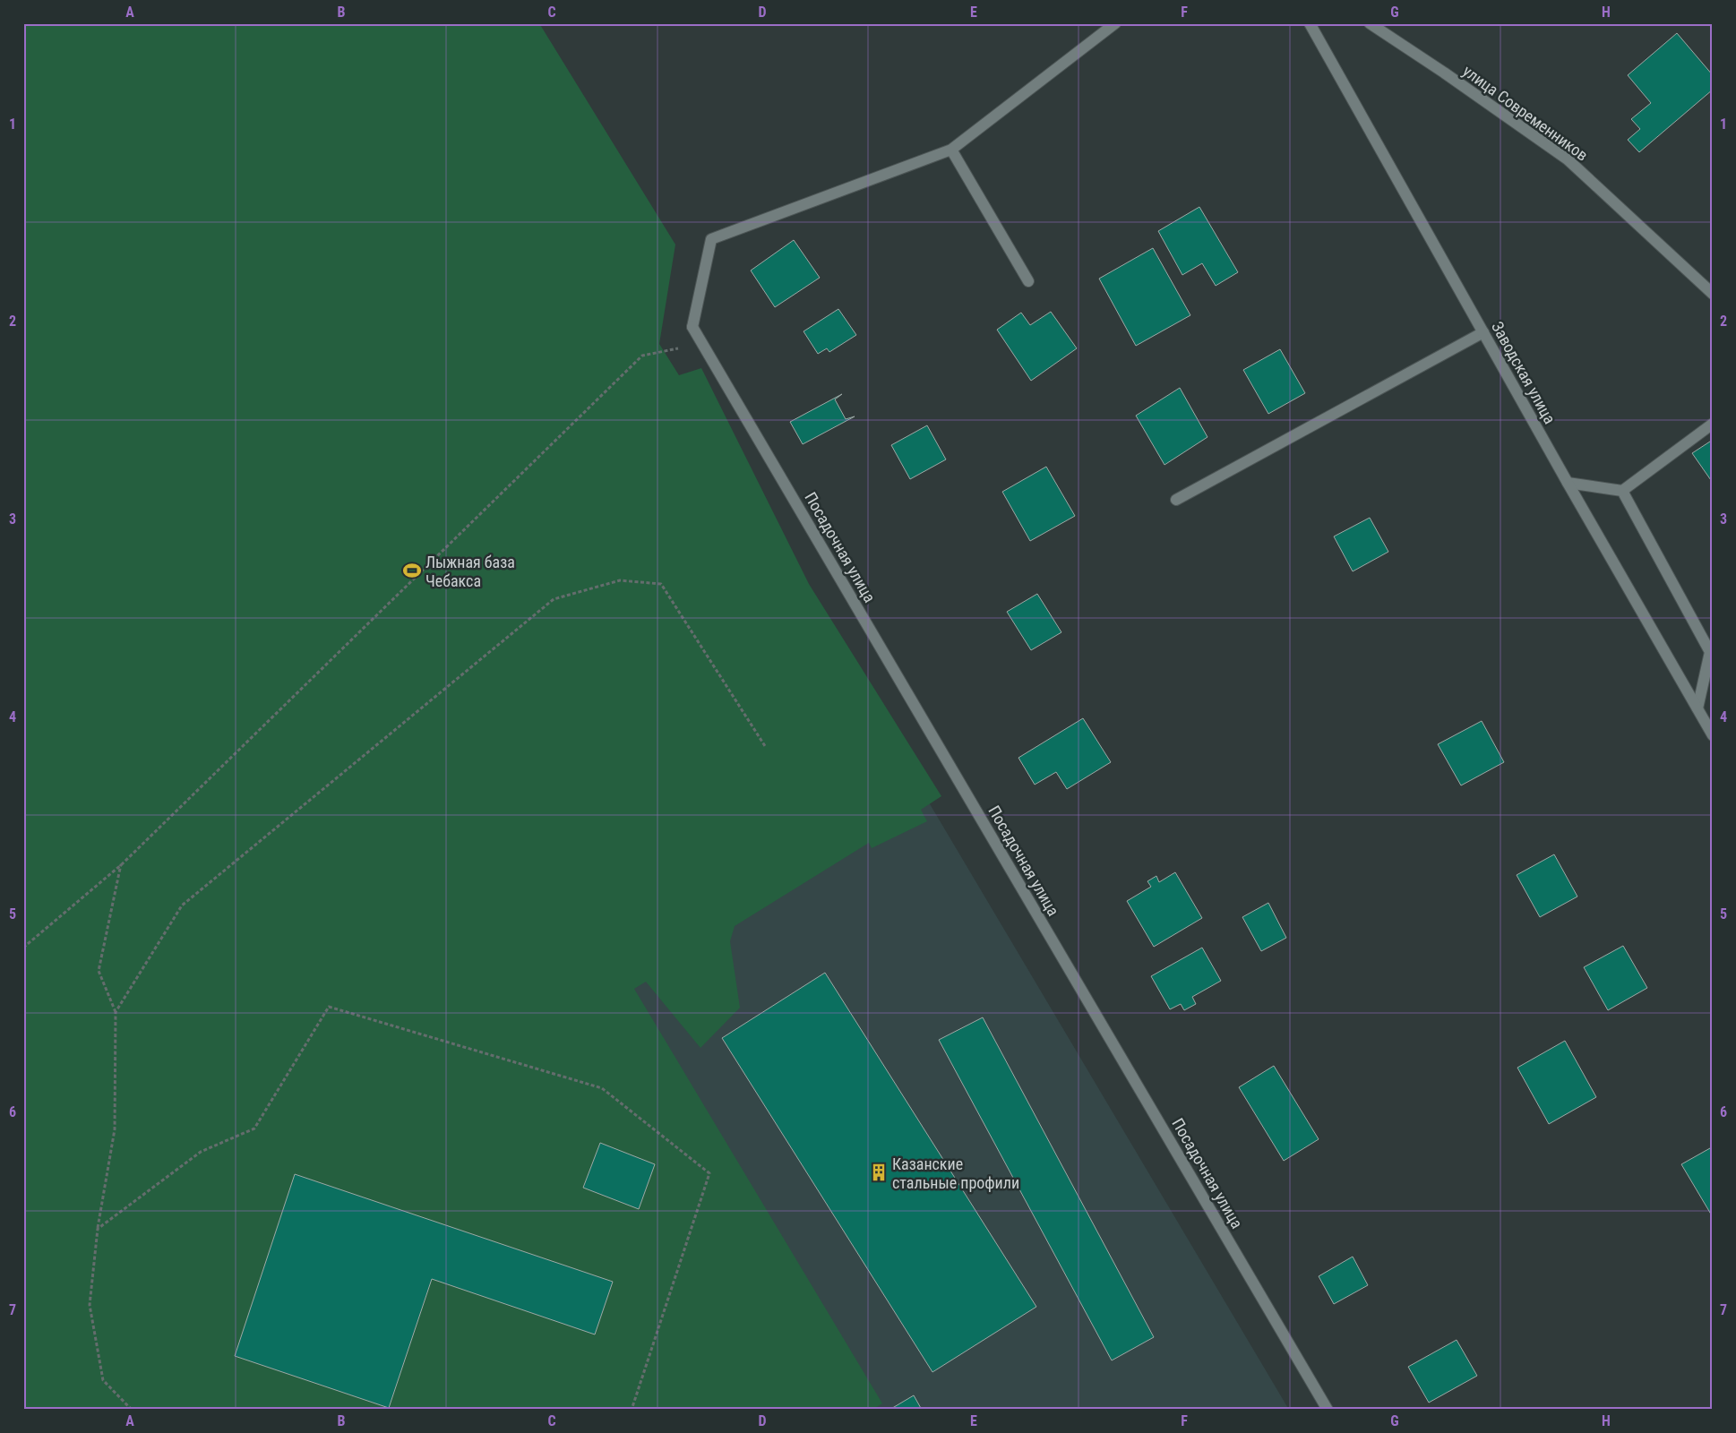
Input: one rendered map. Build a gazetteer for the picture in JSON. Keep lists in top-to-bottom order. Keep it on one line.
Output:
{"streets":{"street":["улица Современников","Заводская улица","Посадочная улица"]},"places":{"sports":["Лыжная база Чебакса"],"building":["Казанские стальные профили"]},"grid":{"columns":["A","B","C","D","E","F","G","H"],"rows":["1","2","3","4","5","6","7"]}}
